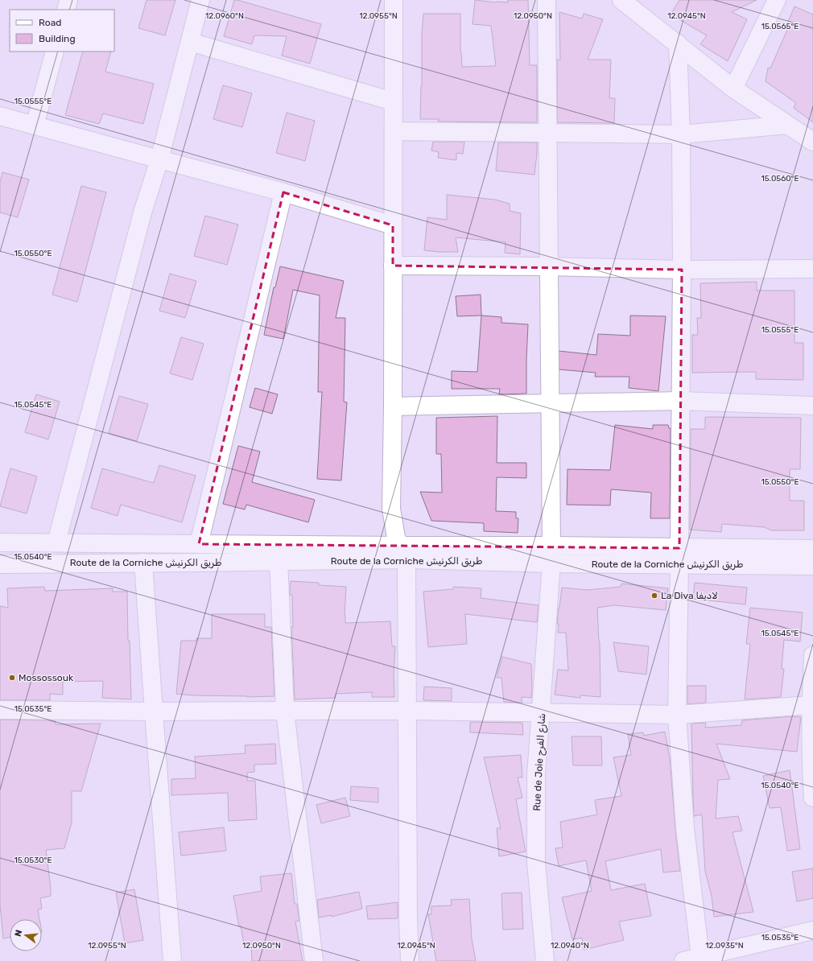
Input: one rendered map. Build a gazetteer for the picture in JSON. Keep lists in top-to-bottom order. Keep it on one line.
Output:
{"streets":{"street":["Route de la Corniche طريق الكرنيش","Rue de Joie شارع الفرح"]},"crossings":[["Route de la Corniche طريق الكرنيش","Rue de Joie شارع الفرح"]],"places":["La Diva لاديفا","Mossossouk"],"legend":["Road","Building"],"north":"left","coordinates":["12.0960°N","12.0955°N","12.0950°N","12.0945°N","15.0565°E","15.0555°E","15.0560°E","15.0550°E","15.0545°E","15.0540°E","15.0535°E","15.0530°E","12.0940°N","12.0935°N"]}
